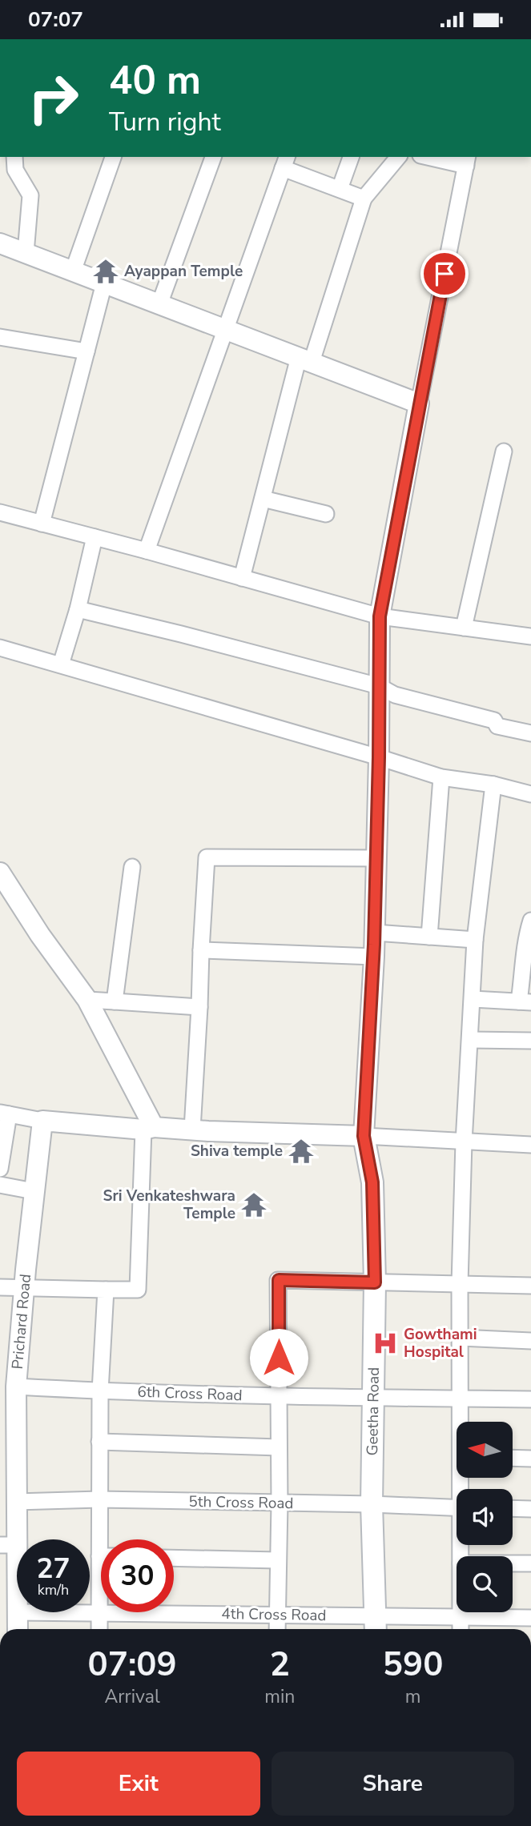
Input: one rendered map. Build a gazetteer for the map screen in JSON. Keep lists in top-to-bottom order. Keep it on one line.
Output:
{"streets":{"main road":["Geetha Road"],"street":["Prichard Road","6th Cross Road","5th Cross Road","4th Cross Road"]},"crossings":[["Prichard Road","6th Cross Road"],["Prichard Road","5th Cross Road"],["Prichard Road","4th Cross Road"],["6th Cross Road","Geetha Road"],["Geetha Road","5th Cross Road"],["Geetha Road","4th Cross Road"]],"places":{"temple":["Ayappan Temple","Shiva temple","Sri Venkateshwara Temple"],"hospital":["Gowthami Hospital"]},"north":"left","page":{"status":"07:07","turn":["40 m","Turn right"],"speed":"27 km/h","limit":"30","eta":["07:09","Arrival","2","min","590","m"],"buttons":["Exit","Share"]}}
